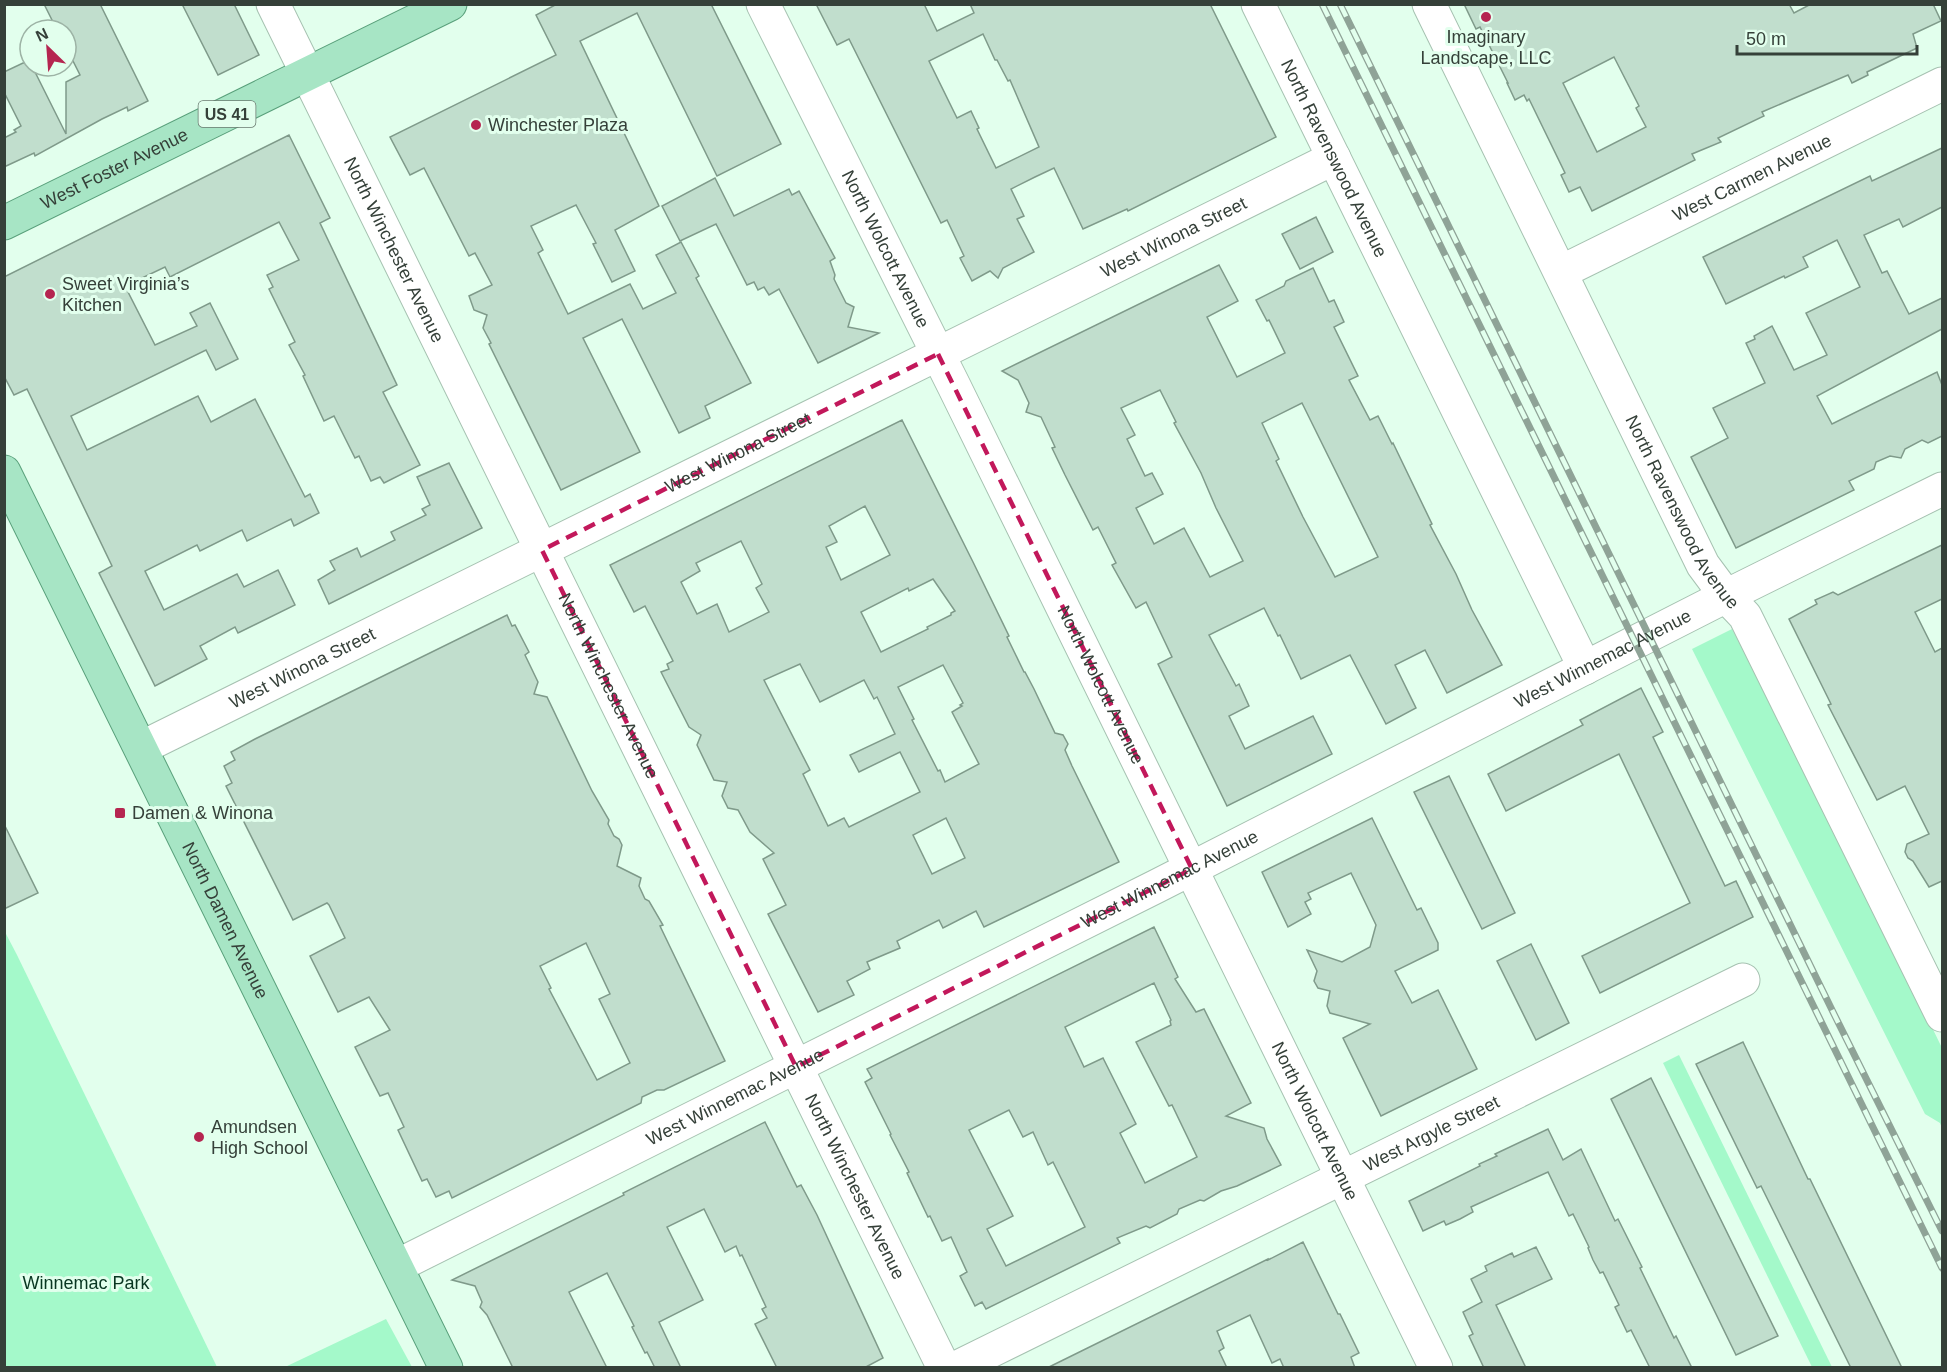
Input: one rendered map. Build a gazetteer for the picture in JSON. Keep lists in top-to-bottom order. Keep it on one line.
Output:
{"streets":{"main road":["US 41","West Foster Avenue","North Damen Avenue"],"street":["North Ravenswood Avenue","West Carmen Avenue","West Winona Street","North Winchester Avenue","North Wolcott Avenue","West Winnemac Avenue","West Argyle Street"]},"crossings":[["North Ravenswood Avenue","West Carmen Avenue"],["North Ravenswood Avenue","West Winona Street"],["North Ravenswood Avenue","West Winnemac Avenue"],["West Foster Avenue","North Winchester Avenue"],["West Winona Street","North Winchester Avenue"],["West Winona Street","North Wolcott Avenue"],["West Winona Street","North Damen Avenue"],["North Winchester Avenue","West Winnemac Avenue"],["North Wolcott Avenue","West Winnemac Avenue"],["North Wolcott Avenue","West Argyle Street"],["West Winnemac Avenue","North Damen Avenue"]],"parks":["Winnemac Park"],"places":{"other":["Imaginary Landscape, LLC","Winchester Plaza","Sweet Virginia’s Kitchen","Amundsen High School"],"transit":["Damen & Winona"]},"scale_bar":"50 m","north":"top left"}
